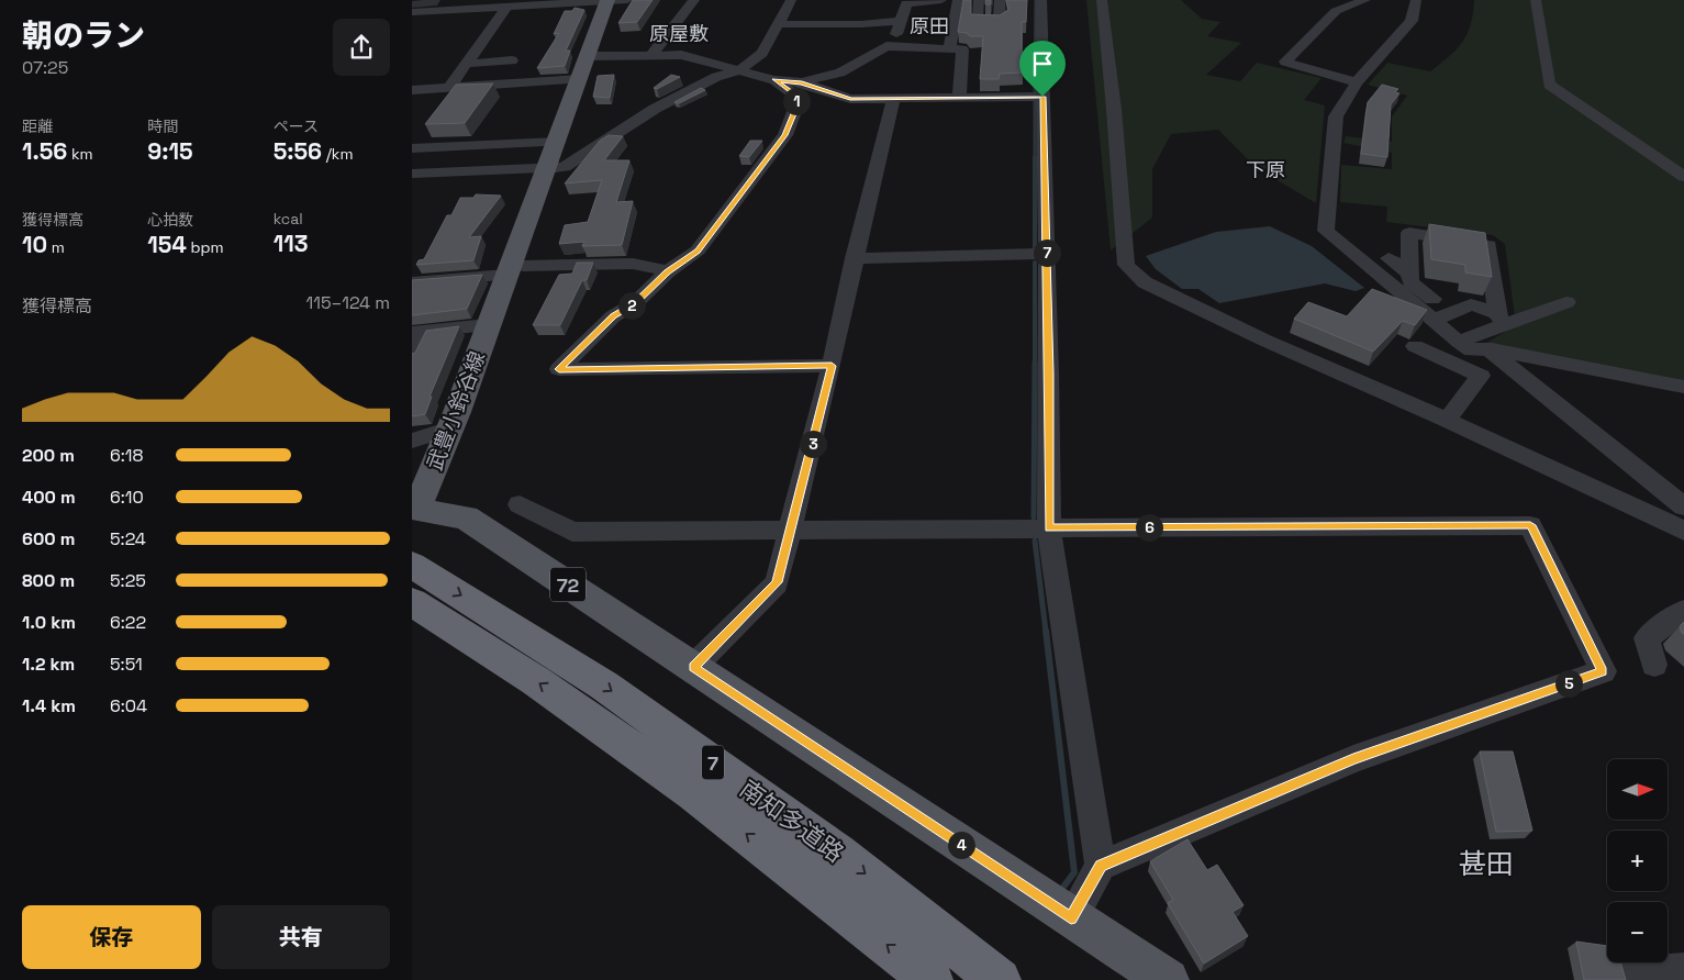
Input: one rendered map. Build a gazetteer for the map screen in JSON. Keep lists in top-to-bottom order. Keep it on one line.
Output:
{"streets":{"highway":["7","南知多道路"],"main road":["武豊小鈴谷線","72"]},"districts":["原田","原屋敷","下原","甚田"],"north":"right","page":{"heading":["朝のラン","07:25"],"pins":["1","7","2","3","6","5","4"],"stats":[["距離","1.56 km"],["時間","9:15"],["ペース","5:56 /km"],["獲得標高","10 m"],["心拍数","154 bpm"],["kcal","113"]],"chart":["獲得標高","115–124 m"],"list":[{"name":"200 m","note":"6:18"},{"name":"400 m","note":"6:10"},{"name":"600 m","note":"5:24"},{"name":"800 m","note":"5:25"},{"name":"1.0 km","note":"6:22"},{"name":"1.2 km","note":"5:51"},{"name":"1.4 km","note":"6:04"}],"map_buttons":["+","−"],"buttons":["保存","共有"]}}
